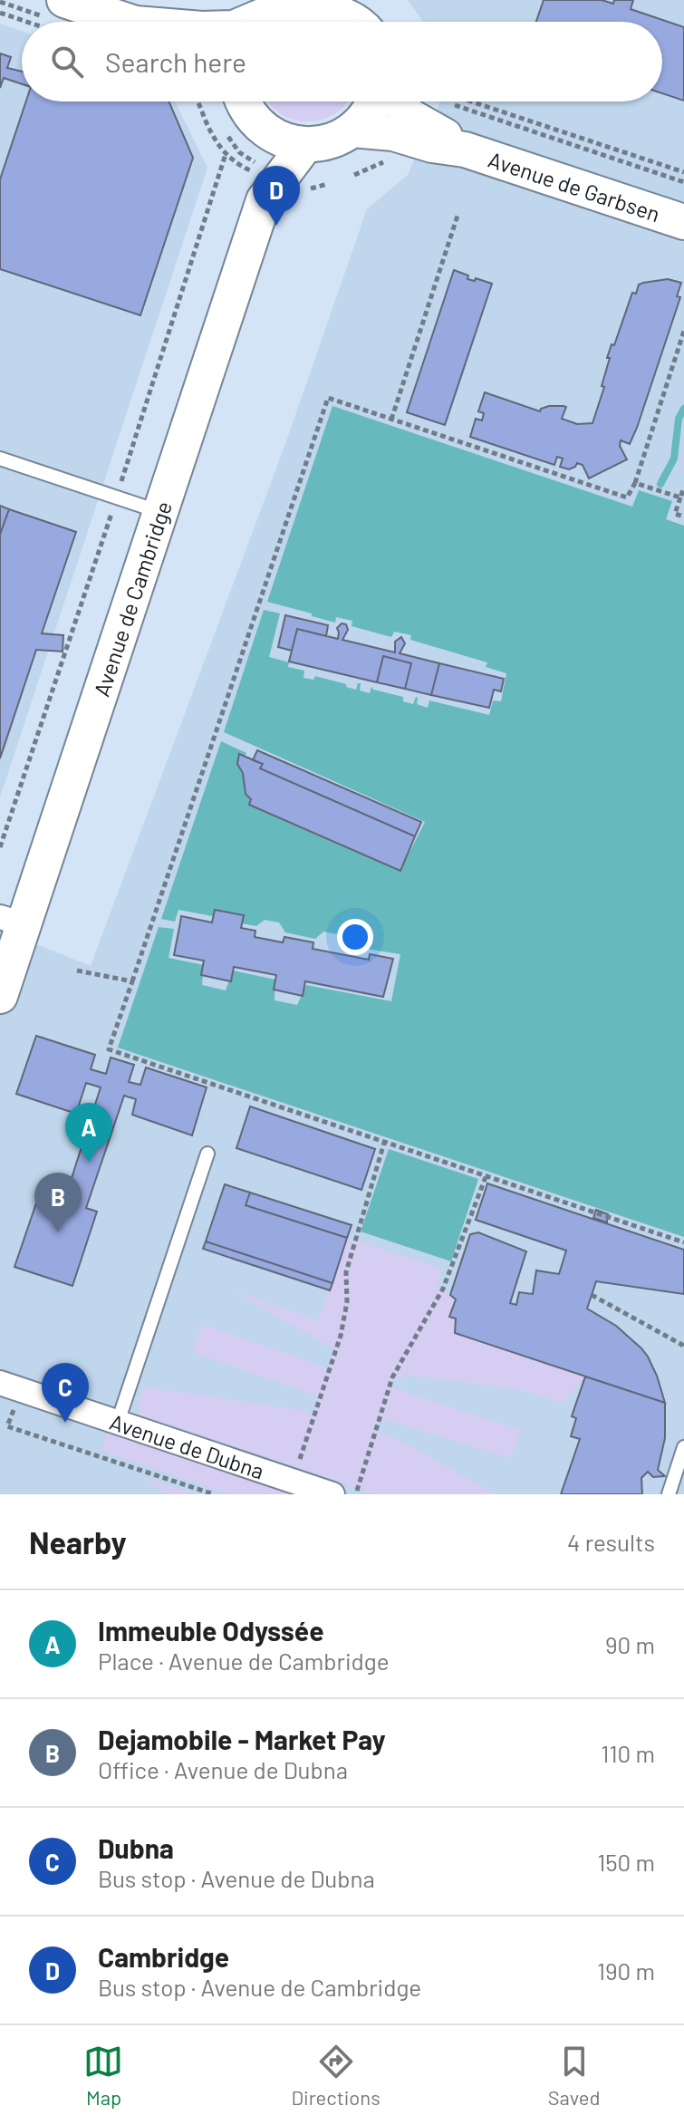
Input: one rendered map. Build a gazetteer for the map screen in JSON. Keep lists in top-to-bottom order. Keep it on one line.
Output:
{"streets":{"street":["Avenue de Garbsen","Avenue de Cambridge","Avenue de Dubna"]},"crossings":[["Avenue de Garbsen","Avenue de Cambridge"]],"page":{"search":"Search here","pins":["D","A","B","C"],"heading":["Nearby","4 results"],"list":[{"mark":"A","name":"Immeuble Odyssée","note":"Place · Avenue de Cambridge","value":"90 m"},{"mark":"B","name":"Dejamobile - Market Pay","note":"Office · Avenue de Dubna","value":"110 m"},{"mark":"C","name":"Dubna","note":"Bus stop · Avenue de Dubna","value":"150 m"},{"mark":"D","name":"Cambridge","note":"Bus stop · Avenue de Cambridge","value":"190 m"}],"nav":["Map","Directions","Saved"]}}
